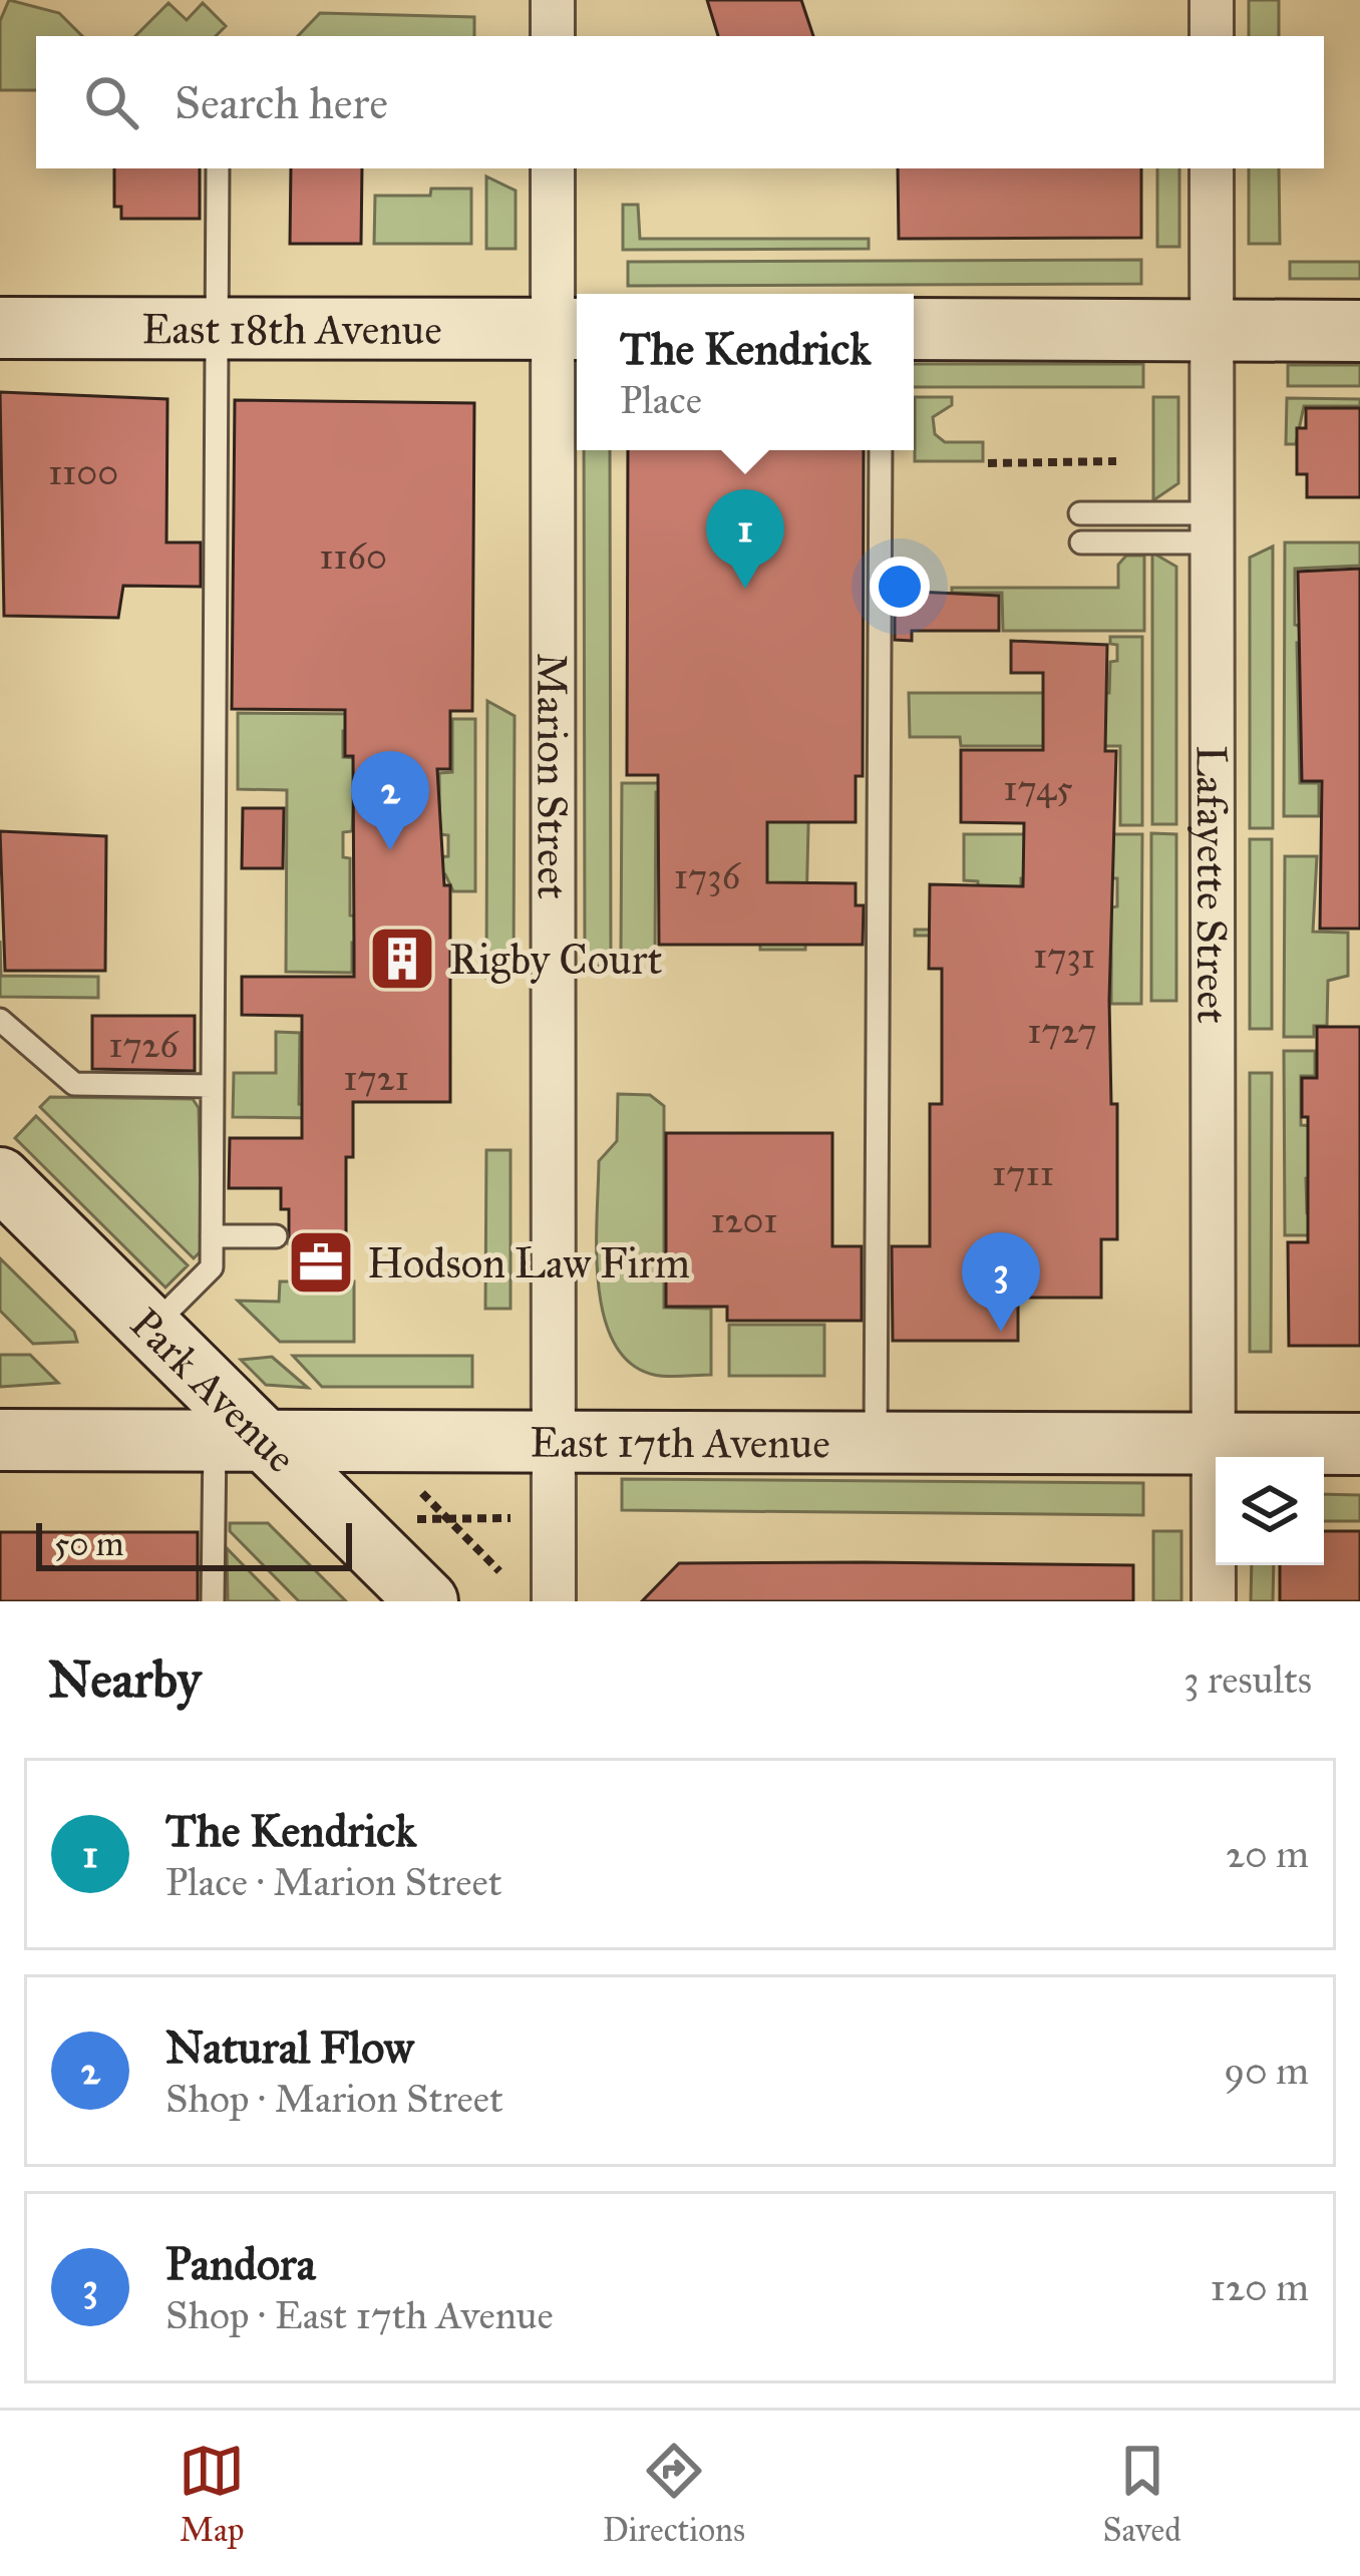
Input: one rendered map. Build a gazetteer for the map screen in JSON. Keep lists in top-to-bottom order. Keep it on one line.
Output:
{"streets":{"main road":["East 18th Avenue","Park Avenue","East 17th Avenue"],"street":["Marion Street","Lafayette Street"]},"crossings":[["East 18th Avenue","Marion Street"],["Marion Street","East 17th Avenue"],["Lafayette Street","East 17th Avenue"],["Park Avenue","East 17th Avenue"]],"places":{"building":["Rigby Court"],"office":["Hodson Law Firm"]},"house_numbers":["1100","1160","1745","1736","1731","1727","1726","1721","1711","1201"],"scale_bar":"50 m","page":{"search":"Search here","popup":["The Kendrick","Place"],"pins":["1","2","3"],"scale":"50 m","heading":["Nearby","3 results"],"list":[{"mark":"1","name":"The Kendrick","note":"Place · Marion Street","value":"20 m"},{"mark":"2","name":"Natural Flow","note":"Shop · Marion Street","value":"90 m"},{"mark":"3","name":"Pandora","note":"Shop · East 17th Avenue","value":"120 m"}],"nav":["Map","Directions","Saved"]}}
